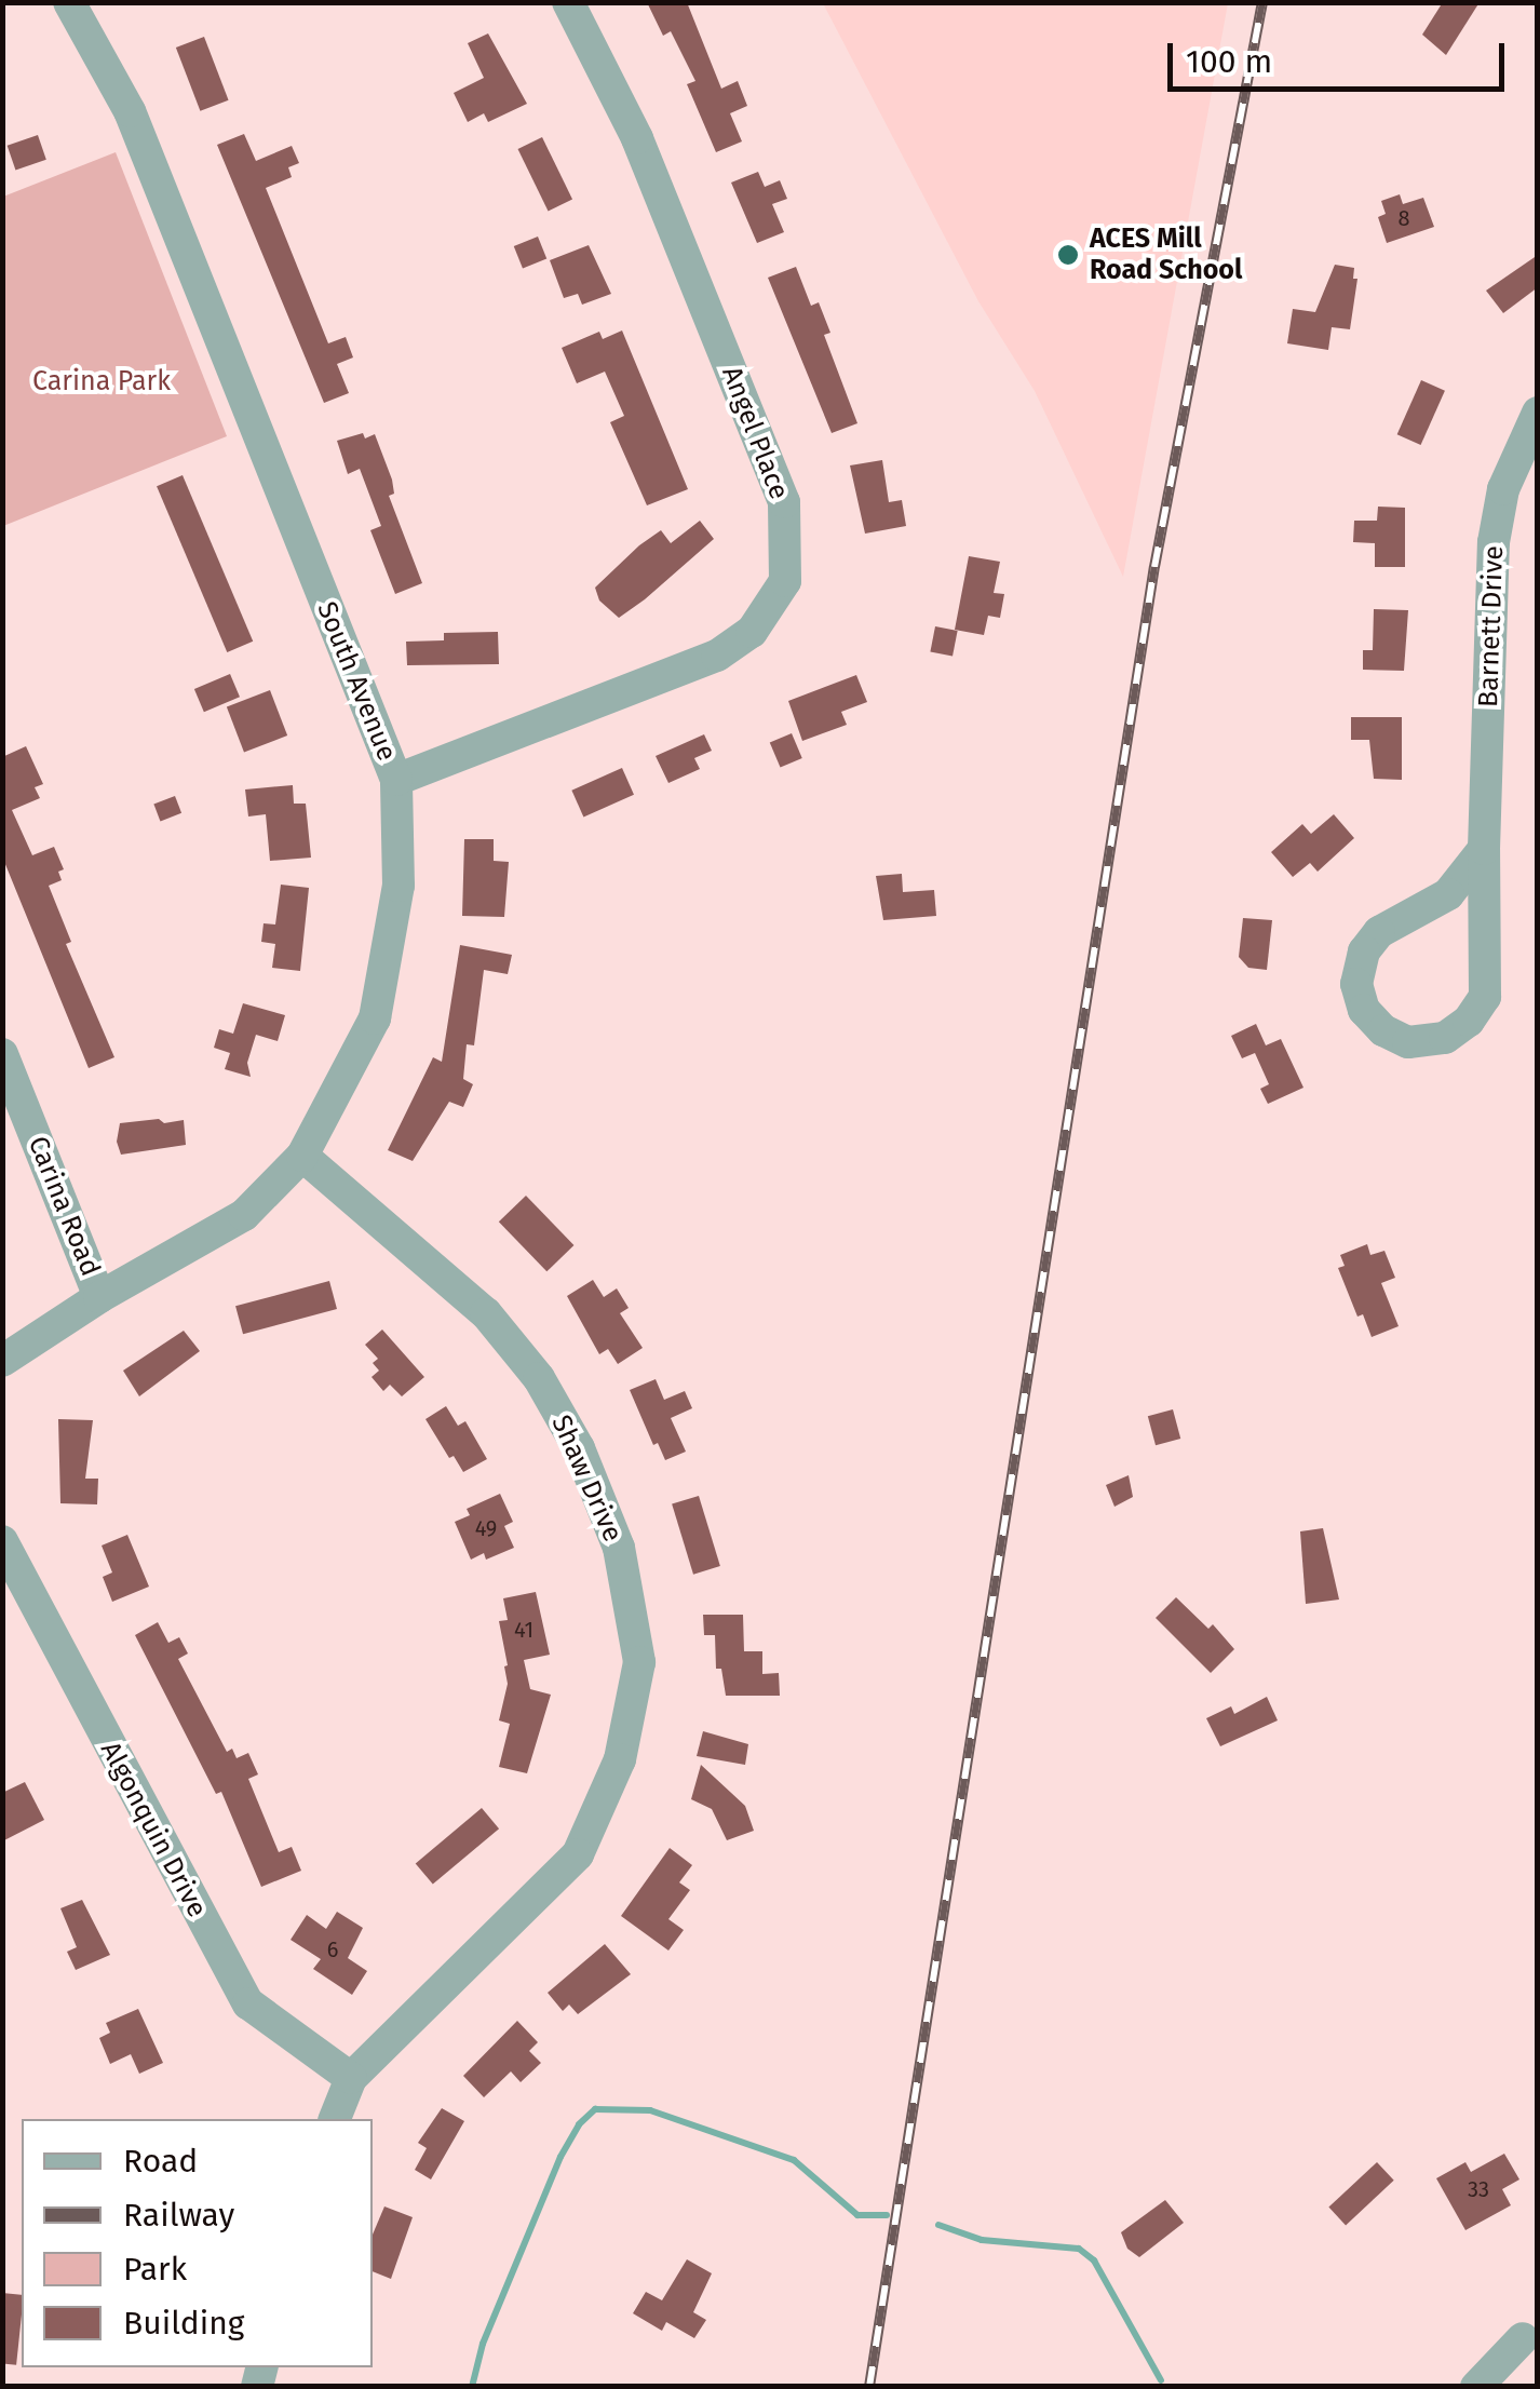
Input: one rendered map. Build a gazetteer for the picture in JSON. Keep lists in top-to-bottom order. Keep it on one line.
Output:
{"streets":{"street":["Angel Place","Barnett Drive","South Avenue","Carina Road","Shaw Drive","Algonquin Drive"]},"crossings":[["Angel Place","South Avenue"],["South Avenue","Carina Road"],["South Avenue","Shaw Drive"],["Shaw Drive","Algonquin Drive"]],"parks":["Carina Park"],"places":["ACES Mill Road School"],"house_numbers":["8","49","41","6","33"],"legend":["Road","Railway","Park","Building"],"scale_bar":"100 m"}
